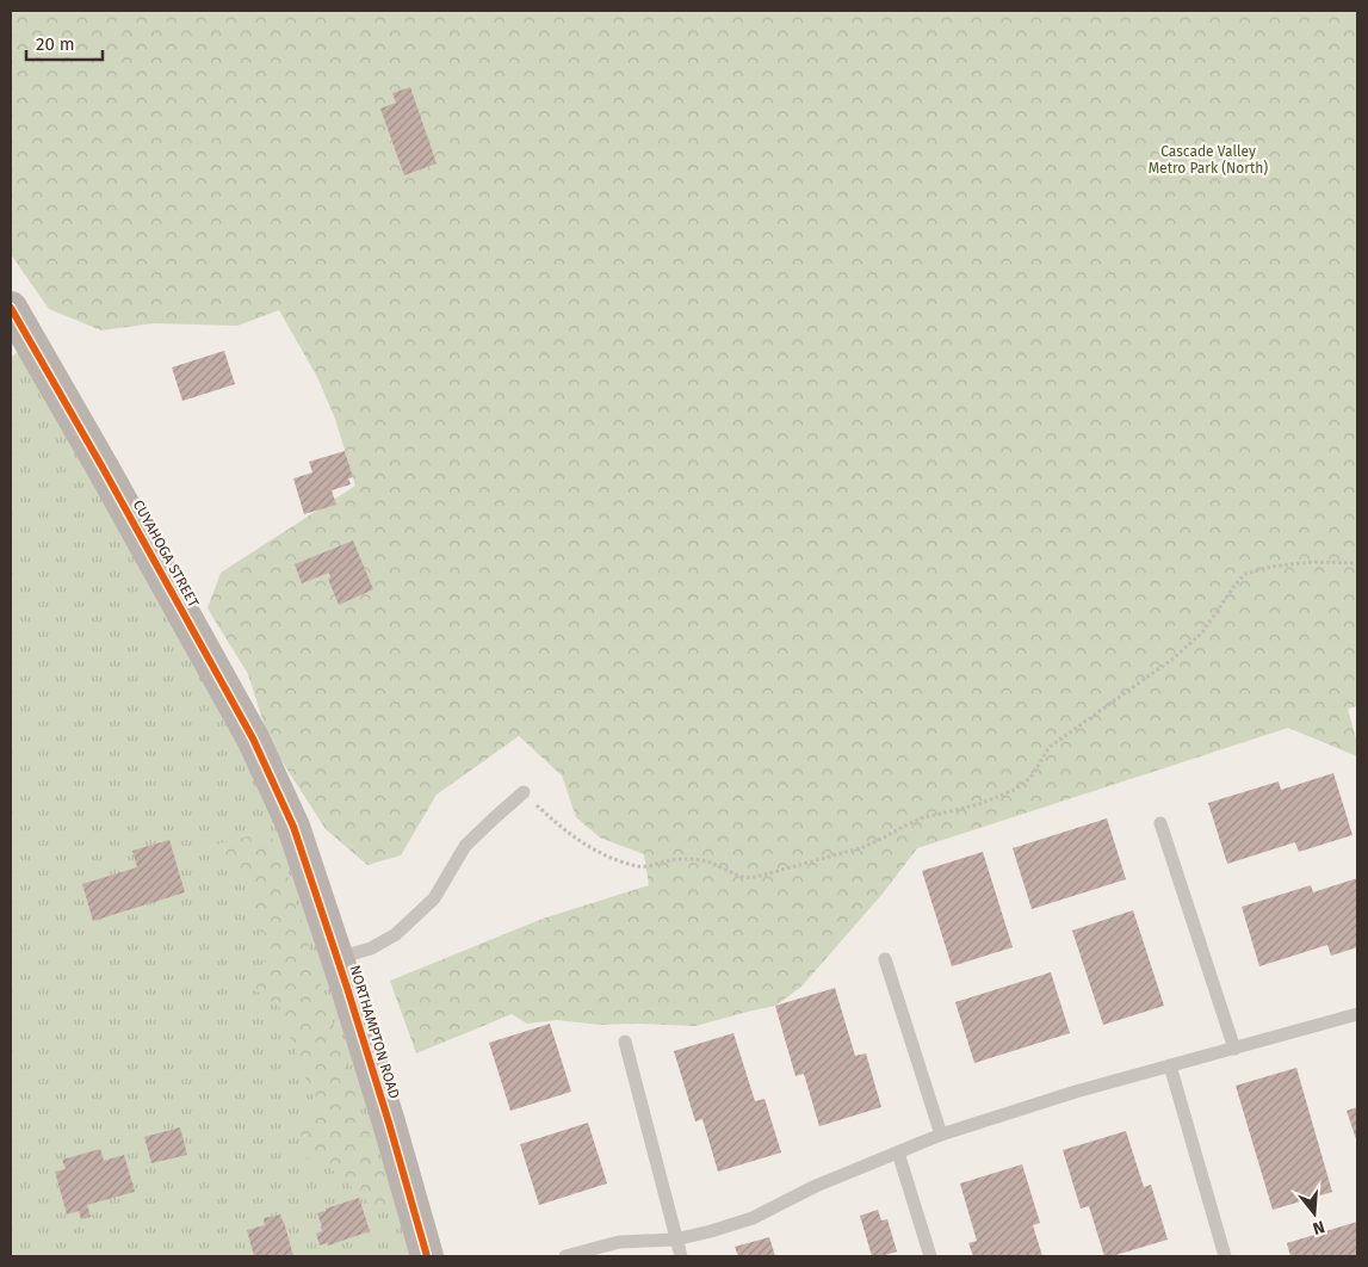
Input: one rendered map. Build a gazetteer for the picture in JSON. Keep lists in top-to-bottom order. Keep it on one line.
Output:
{"streets":{"street":["CUYAHOGA STREET","NORTHAMPTON ROAD"]},"crossings":[["CUYAHOGA STREET","NORTHAMPTON ROAD"]],"parks":["Cascade Valley Metro Park (North)"],"scale_bar":"20 m","north":"bottom"}
